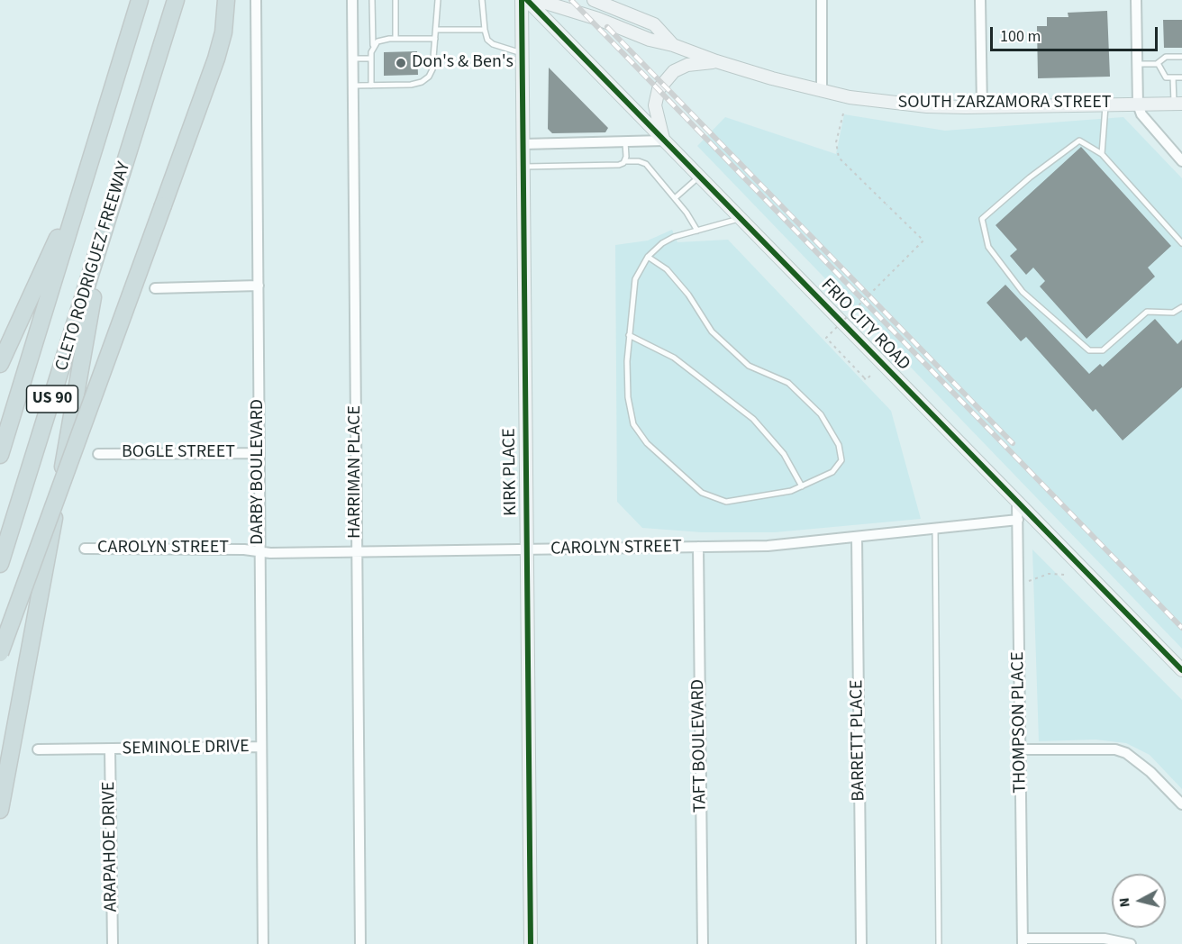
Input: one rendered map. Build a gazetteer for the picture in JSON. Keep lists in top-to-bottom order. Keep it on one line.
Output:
{"streets":{"highway":["CLETO RODRIGUEZ FREEWAY","US 90"],"main road":["SOUTH ZARZAMORA STREET","FRIO CITY ROAD","KIRK PLACE"],"street":["BOGLE STREET","DARBY BOULEVARD","HARRIMAN PLACE","CAROLYN STREET","THOMPSON PLACE","BARRETT PLACE","TAFT BOULEVARD","SEMINOLE DRIVE","ARAPAHOE DRIVE"]},"crossings":[["FRIO CITY ROAD","THOMPSON PLACE"],["BOGLE STREET","DARBY BOULEVARD"],["DARBY BOULEVARD","CAROLYN STREET"],["DARBY BOULEVARD","SEMINOLE DRIVE"],["HARRIMAN PLACE","CAROLYN STREET"],["KIRK PLACE","CAROLYN STREET"],["CAROLYN STREET","THOMPSON PLACE"],["CAROLYN STREET","BARRETT PLACE"],["CAROLYN STREET","TAFT BOULEVARD"],["SEMINOLE DRIVE","ARAPAHOE DRIVE"]],"places":["Don's & Ben's"],"scale_bar":"100 m","north":"left"}
